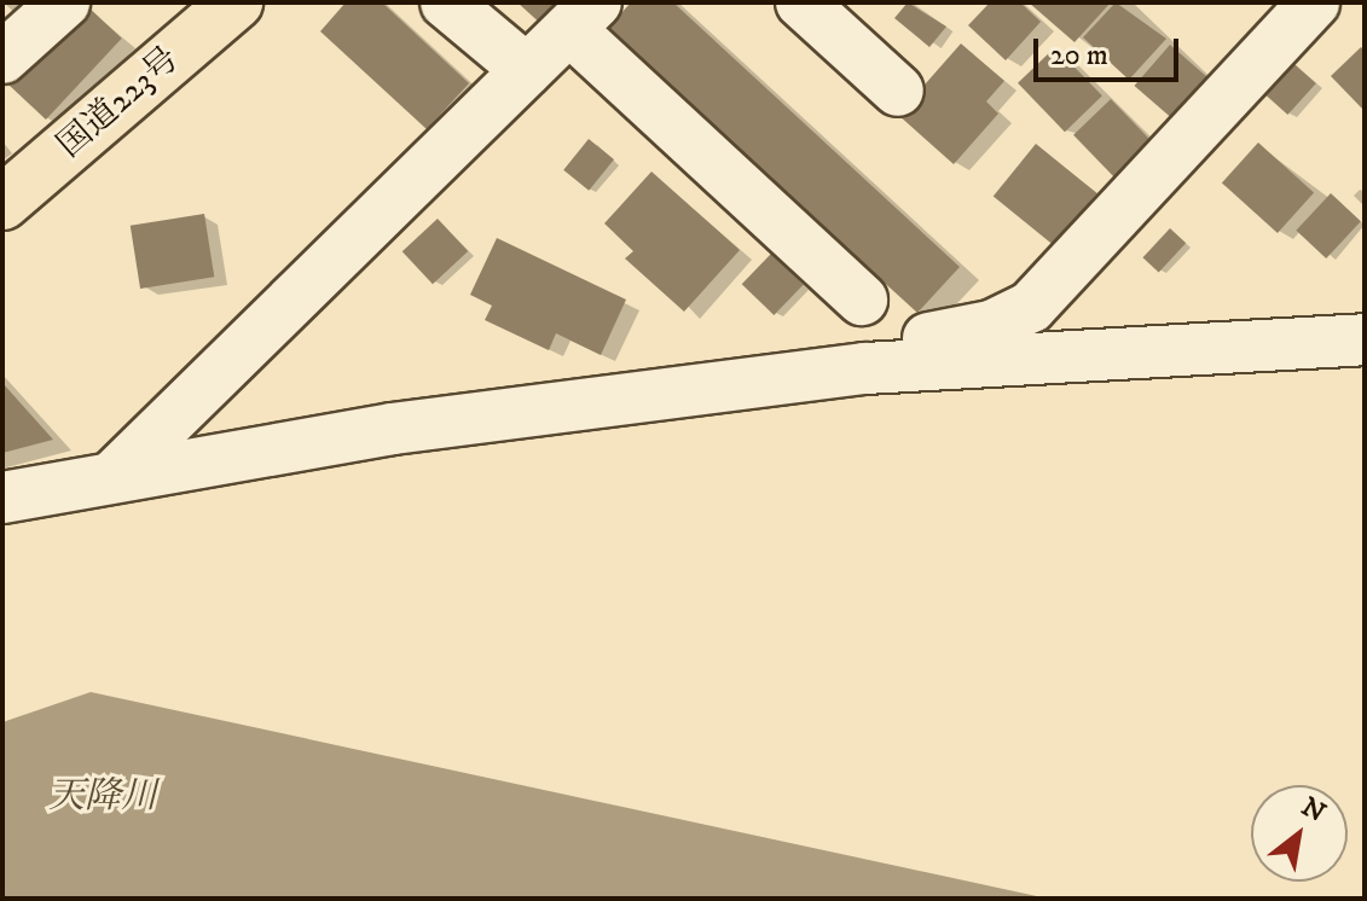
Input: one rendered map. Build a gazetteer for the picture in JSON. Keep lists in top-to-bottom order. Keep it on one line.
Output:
{"streets":{"highway":["国道223号"]},"water":["天降川"],"scale_bar":"20 m","north":"top right"}
